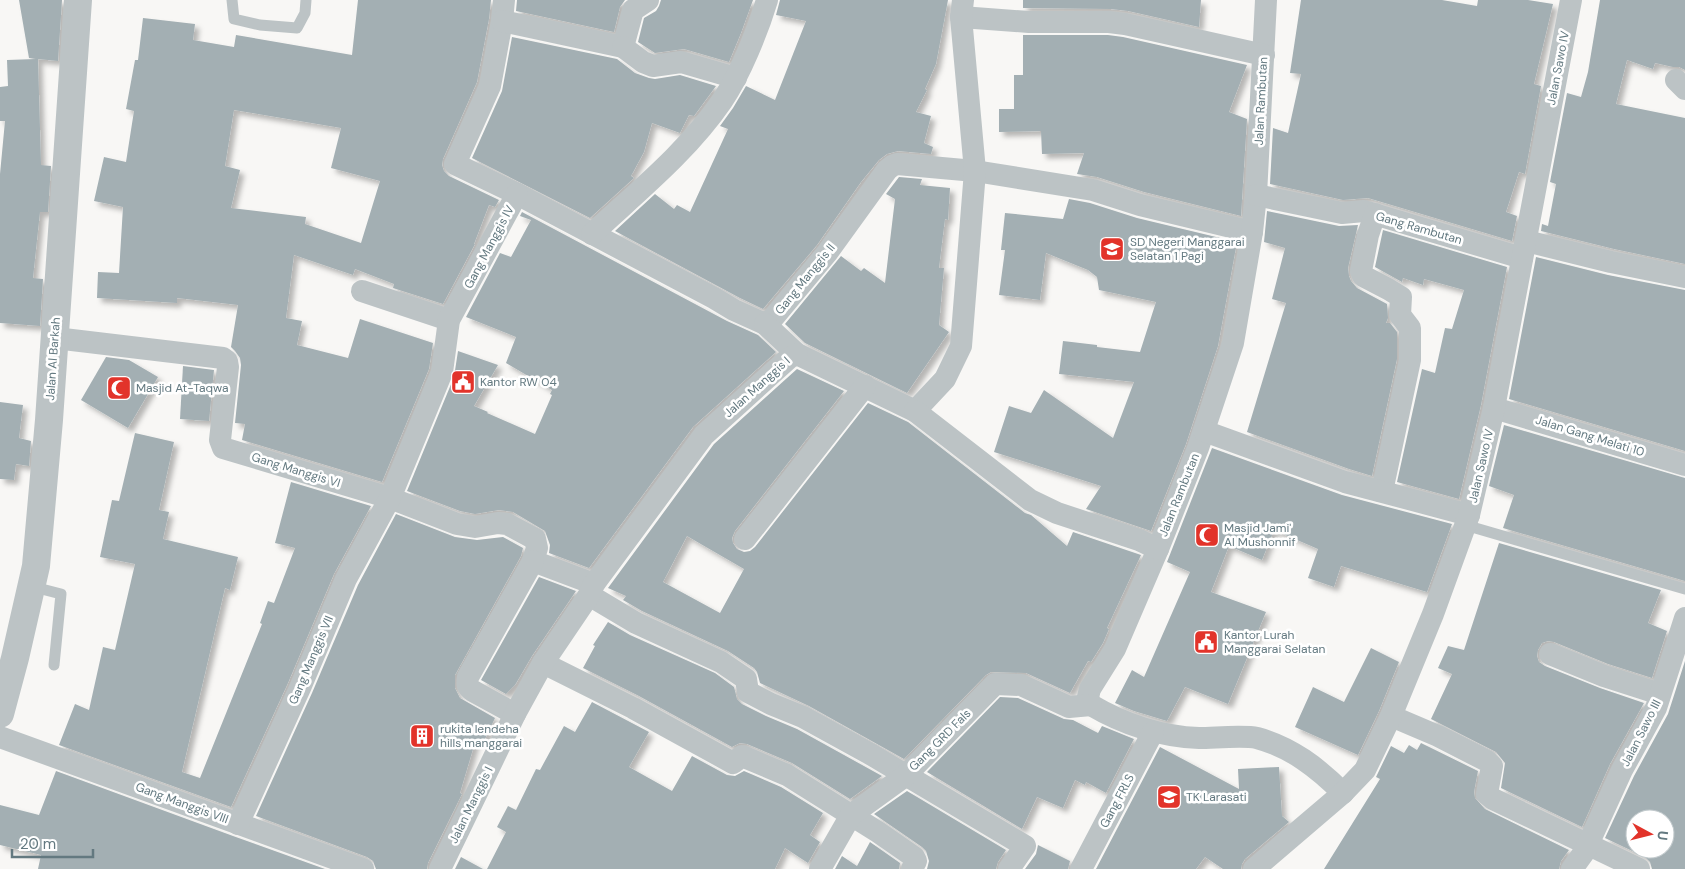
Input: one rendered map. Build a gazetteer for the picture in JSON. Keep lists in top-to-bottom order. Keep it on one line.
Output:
{"streets":{"street":["Jalan Sawo IV","Jalan Rambutan","Gang Rambutan","Gang Manggis IV","Gang Manggis II","Jalan Al Barkah","Jalan Manggis I","Jalan Gang Melati 10","Gang Manggis VI","Gang Manggis VII","Jalan Sawo III","Gang GRD Fals","Gang FRLS","Gang Manggis VIII"]},"crossings":[["Jalan Sawo IV","Gang Rambutan"],["Jalan Sawo IV","Jalan Gang Melati 10"],["Jalan Rambutan","Gang Rambutan"],["Jalan Rambutan","Jalan Manggis I"],["Jalan Rambutan","Gang GRD Fals"],["Gang Manggis IV","Gang Manggis II"],["Gang Manggis IV","Gang Manggis VI"],["Gang Manggis IV","Gang Manggis VII"],["Jalan Al Barkah","Gang Manggis VI"],["Gang Manggis VI","Gang Manggis VII"],["Gang Manggis VII","Gang Manggis VIII"]],"places":{"school or university":["SD Negeri Manggarai Selatan 1 Pagi","TK Larasati"],"public building":["Kantor RW 04","Kantor Lurah Manggarai Selatan"],"mosque":["Masjid At-Taqwa","Masjid Jami' Al Mushonnif"],"building":["rukita lendeha hills manggarai"]},"scale_bar":"20 m","north":"right"}
